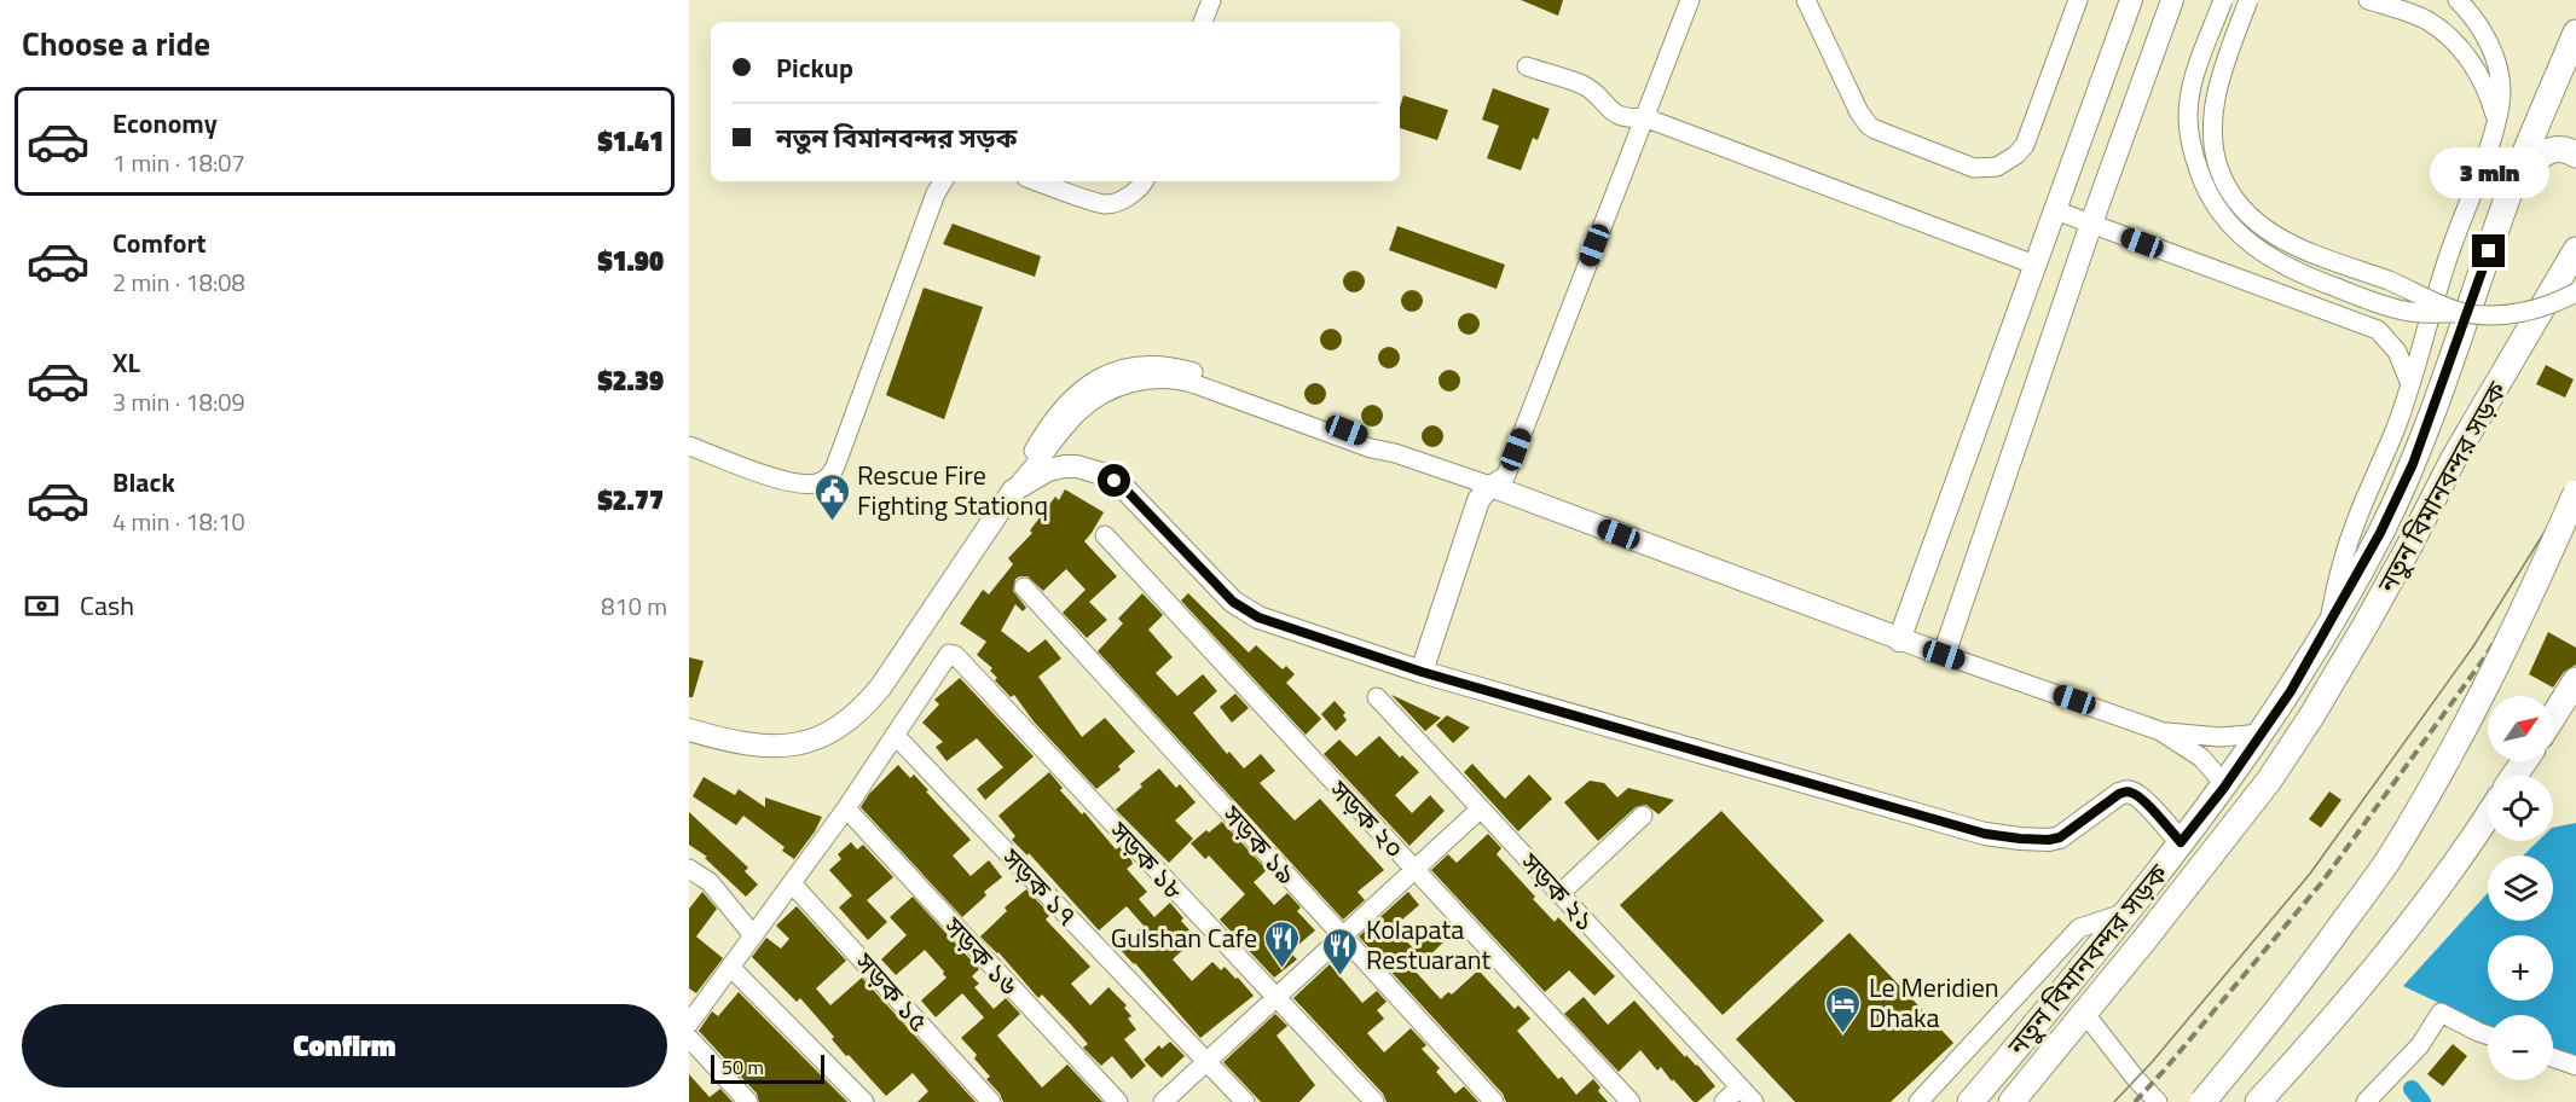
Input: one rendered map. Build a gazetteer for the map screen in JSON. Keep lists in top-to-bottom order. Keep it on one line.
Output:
{"streets":{"highway":["নতুন বিমানবন্দর সড়ক"],"street":["সড়ক ২০","সড়ক ১৯","সড়ক ১৮","সড়ক ১৭","সড়ক ২১","সড়ক ১৬","সড়ক ১৫"]},"crossings":[["সড়ক ১৮","সড়ক ১৭"]],"places":{"public building":["Rescue Fire Fighting Stationq"],"restaurant":["Gulshan Cafe","Kolapata Restuarant"],"hotel":["Le Meridien Dhaka"]},"scale_bar":"50 m","north":"top right","page":{"heading":"Choose a ride","banner":["Pickup","নতুন বিমানবন্দর সড়ক"],"list":[{"name":"Economy","note":"1 min · 18:07","value":"$1.41"},{"name":"Comfort","note":"2 min · 18:08","value":"$1.90"},{"name":"XL","note":"3 min · 18:09","value":"$2.39"},{"name":"Black","note":"4 min · 18:10","value":"$2.77"}],"bubble":"3 min","pay":["Cash","810 m"],"map_buttons":["+","−"],"buttons":"Confirm","scale":"50 m"}}
